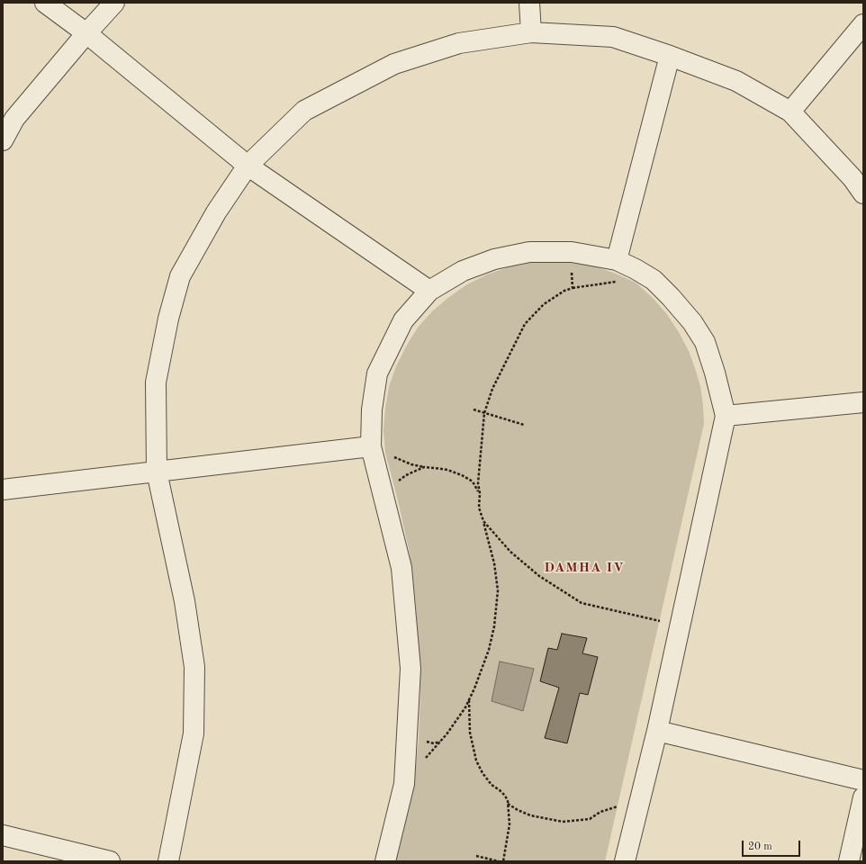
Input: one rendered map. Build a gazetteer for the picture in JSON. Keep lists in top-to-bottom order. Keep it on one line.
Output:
{"districts":["DAMHA IV"],"scale_bar":"20 m"}
